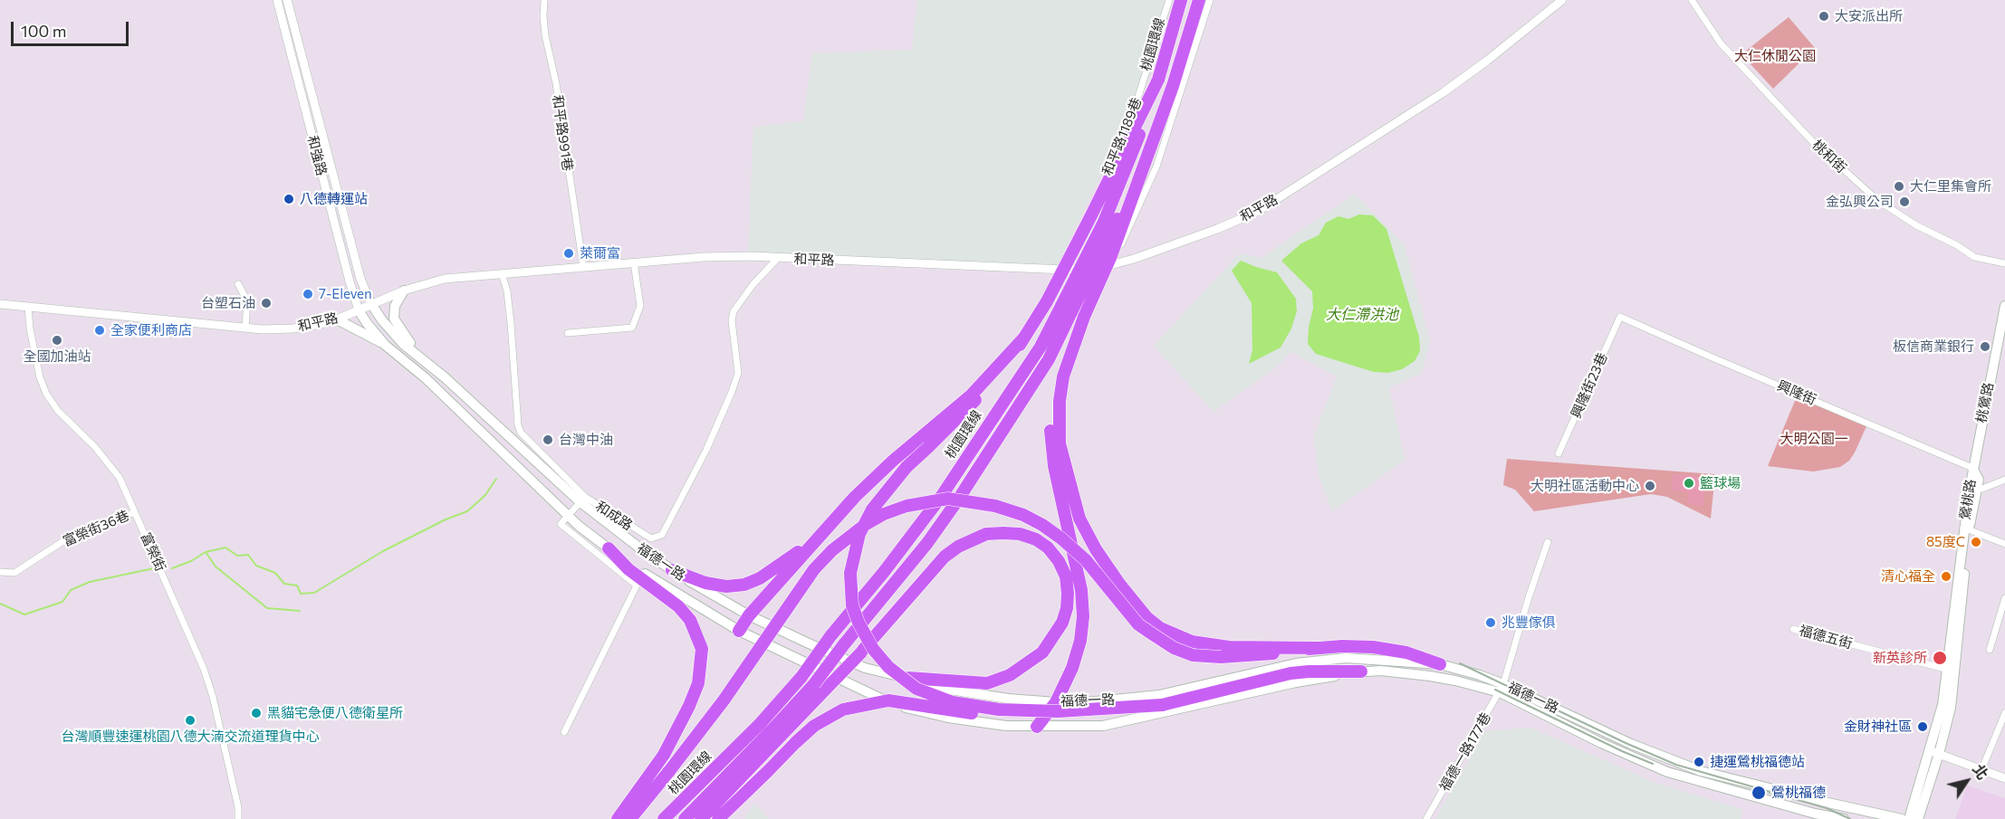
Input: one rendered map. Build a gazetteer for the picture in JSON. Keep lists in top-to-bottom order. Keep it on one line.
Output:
{"streets":{"highway":["桃園環線"],"main road":["桃鶯路","鶯桃路","福德一路"],"street":["和平路991巷","和平路1189巷","和強路","桃和街","和平路","興隆街23巷","興隆街","和成路","富榮街36巷","富榮街","福德五街","福德一路177巷"]},"crossings":[["和平路991巷","和平路"],["和平路1189巷","和平路"],["和強路","和平路"],["和強路","福德一路"],["和平路","和成路"],["和平路","富榮街"],["和平路","福德一路"],["興隆街23巷","興隆街"],["興隆街","桃鶯路"],["興隆街","鶯桃路"],["桃鶯路","鶯桃路"],["鶯桃路","福德五街"],["和成路","福德一路"],["富榮街36巷","富榮街"],["福德一路","福德一路177巷"]],"water":["大仁滯洪池"],"parks":["大仁休閒公園","大明公園一"],"places":["大安派出所","大仁里集會所","八德轉運站","金弘興公司","萊爾富","7-Eleven","台塑石油","全家便利商店","全國加油站","板信商業銀行","台灣中油","籃球場","大明社區活動中心","85度C","清心福全","兆豐傢俱","新英診所","黑貓宅急便八德衛星所","台灣順豐速運桃園八德大湳交流道理貨中心","金財神社區","捷運鶯桃福德站","鶯桃福德"],"scale_bar":"100 m","north":"top right"}
